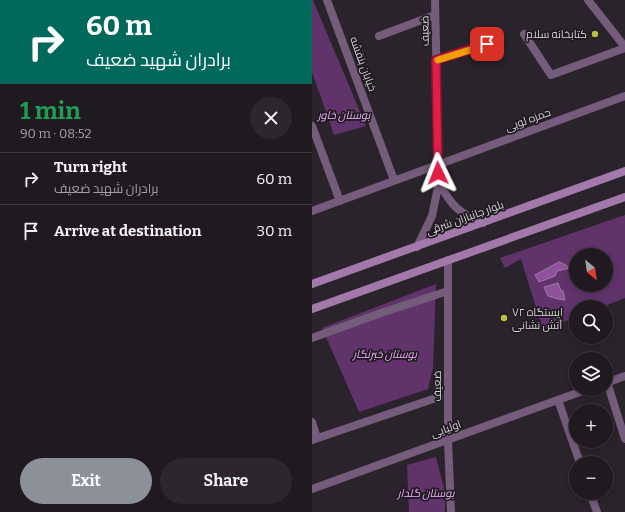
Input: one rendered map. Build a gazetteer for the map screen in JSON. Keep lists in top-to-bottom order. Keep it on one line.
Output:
{"streets":{"main road":["بلوار جانبازان شرقی"],"street":["ضعیف","خیابان بنفشه","حمزه لویی","اولیایی"]},"crossings":[["ضعیف","حمزه لویی"],["ضعیف","اولیایی"],["خیابان بنفشه","حمزه لویی"]],"parks":["بوستان خاور","بوستان خبرنگار","بوستان گلدار"],"places":["کتابخانه سلام","ایستگاه ۷۲ آتش نشانی"],"north":"bottom right","page":{"turn":["60 m","برادران شهید ضعیف"],"heading":["1 min","90 m · 08:52"],"list":[{"name":"Turn right","note":"برادران شهید ضعیف","value":"60 m"},{"name":"Arrive at destination","value":"30 m"}],"map_buttons":["+","−"],"buttons":["Exit","Share"]}}
